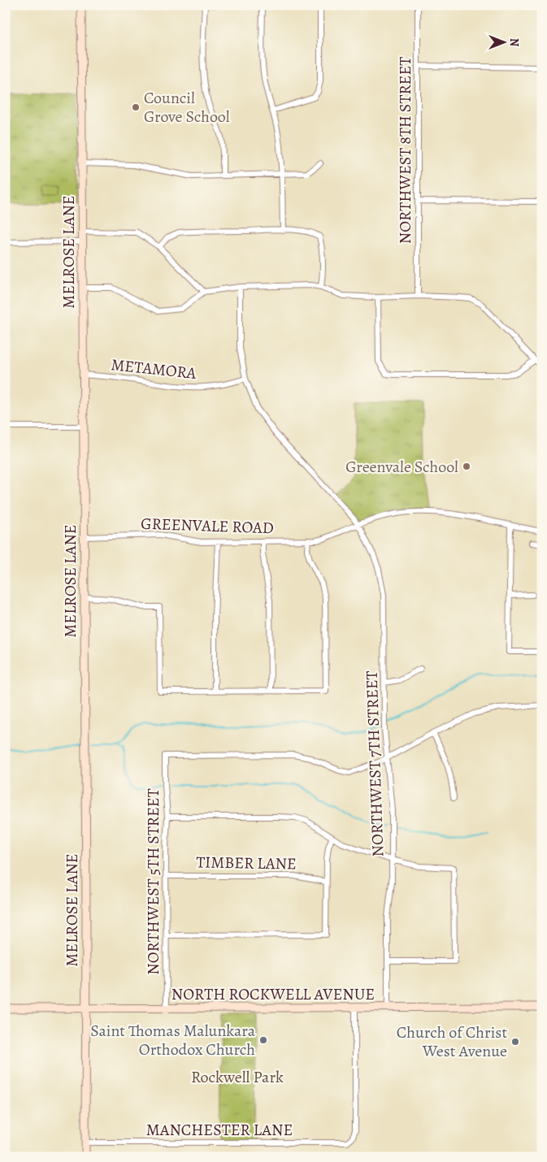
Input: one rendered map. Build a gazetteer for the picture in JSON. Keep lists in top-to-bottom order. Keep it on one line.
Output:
{"streets":{"street":["NORTHWEST 8TH STREET","MELROSE LANE","METAMORA","GREENVALE ROAD","NORTHWEST 7TH STREET","TIMBER LANE","NORTHWEST 5TH STREET","NORTH ROCKWELL AVENUE","MANCHESTER LANE"]},"crossings":[["MELROSE LANE","METAMORA"],["MELROSE LANE","GREENVALE ROAD"],["MELROSE LANE","NORTH ROCKWELL AVENUE"],["MELROSE LANE","MANCHESTER LANE"],["METAMORA","NORTHWEST 7TH STREET"],["GREENVALE ROAD","NORTHWEST 7TH STREET"],["NORTHWEST 7TH STREET","NORTHWEST 5TH STREET"],["NORTHWEST 7TH STREET","NORTH ROCKWELL AVENUE"],["TIMBER LANE","NORTHWEST 5TH STREET"],["NORTHWEST 5TH STREET","NORTH ROCKWELL AVENUE"],["NORTH ROCKWELL AVENUE","MANCHESTER LANE"]],"parks":["Rockwell Park"],"places":["Council Grove School","Greenvale School","Saint Thomas Malunkara Orthodox Church","Church of Christ West Avenue"],"north":"right"}
